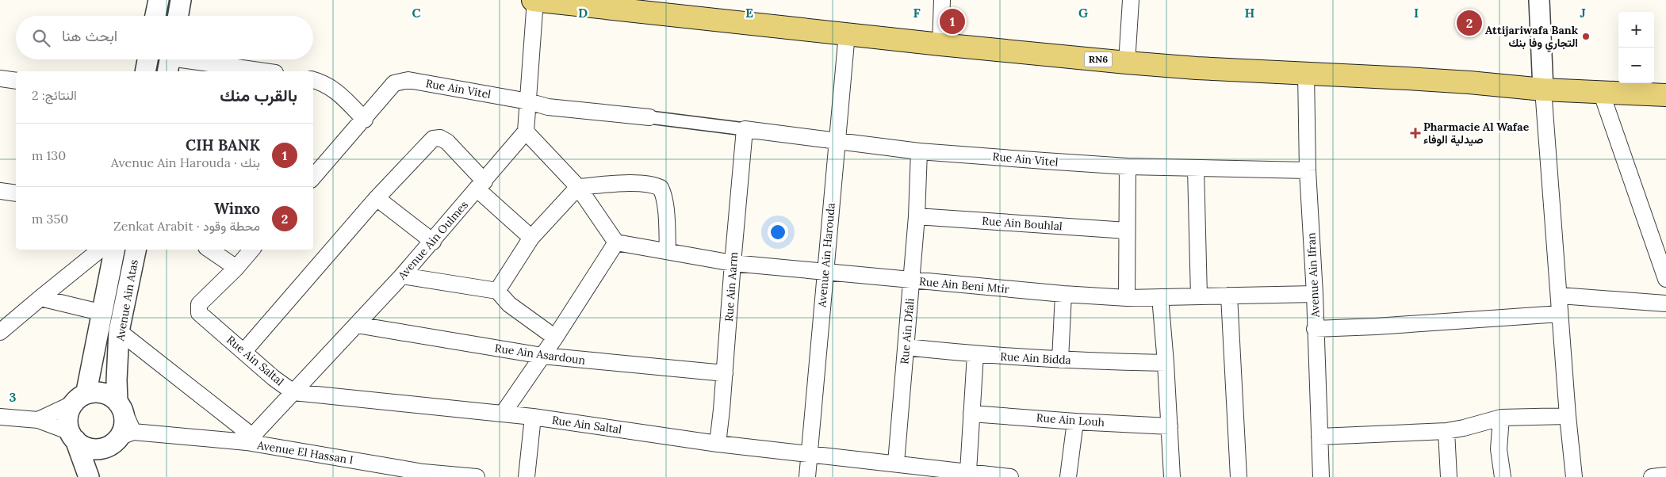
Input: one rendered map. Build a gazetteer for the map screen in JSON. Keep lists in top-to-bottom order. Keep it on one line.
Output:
{"streets":{"main road":["RN6"],"street":["Rue Ain Vitel","Rue Ain Bouhlal","Avenue Ain Oulmes","Avenue Ain Harouda","Avenue Ain Ifran","Rue Ain Beni Mtir","Rue Ain Aarm","Avenue Ain Atas","Rue Ain Dfali","Rue Ain Asardoun","Rue Ain Bidda","Rue Ain Saltal","Rue Ain Louh","Avenue El Hassan I"]},"crossings":[["RN6","Avenue Ain Harouda"],["RN6","Avenue Ain Ifran"],["Rue Ain Vitel","Avenue Ain Harouda"],["Rue Ain Vitel","Avenue Ain Ifran"],["Rue Ain Vitel","Rue Ain Aarm"],["Rue Ain Vitel","Rue Ain Dfali"],["Rue Ain Bouhlal","Rue Ain Dfali"],["Avenue Ain Oulmes","Rue Ain Asardoun"],["Avenue Ain Oulmes","Rue Ain Saltal"],["Avenue Ain Oulmes","Avenue El Hassan I"],["Avenue Ain Harouda","Rue Ain Beni Mtir"],["Avenue Ain Harouda","Rue Ain Saltal"],["Avenue Ain Ifran","Rue Ain Beni Mtir"],["Rue Ain Beni Mtir","Rue Ain Aarm"],["Rue Ain Beni Mtir","Rue Ain Dfali"],["Rue Ain Aarm","Rue Ain Asardoun"],["Rue Ain Aarm","Rue Ain Saltal"],["Avenue Ain Atas","Avenue El Hassan I"],["Rue Ain Dfali","Rue Ain Bidda"],["Rue Ain Dfali","Rue Ain Saltal"]],"places":{"other":["Attijariwafa Bank التجاري وفا بنك"],"health":["Pharmacie Al Wafae صيدلية الوفاء"]},"page":{"pins":["1","2"],"map_buttons":["+","−"],"search":"ابحث هنا","heading":["بالقرب منك","النتائج: 2"],"list":[{"mark":"1","name":"CIH BANK","note":"بنك · Avenue Ain Harouda","value":"130 m"},{"mark":"2","name":"Winxo","note":"محطة وقود · Zenkat Arabit","value":"350 m"}]},"grid":{"columns":["C","D","E","F","G","H","I","J"],"rows":["3"]}}
